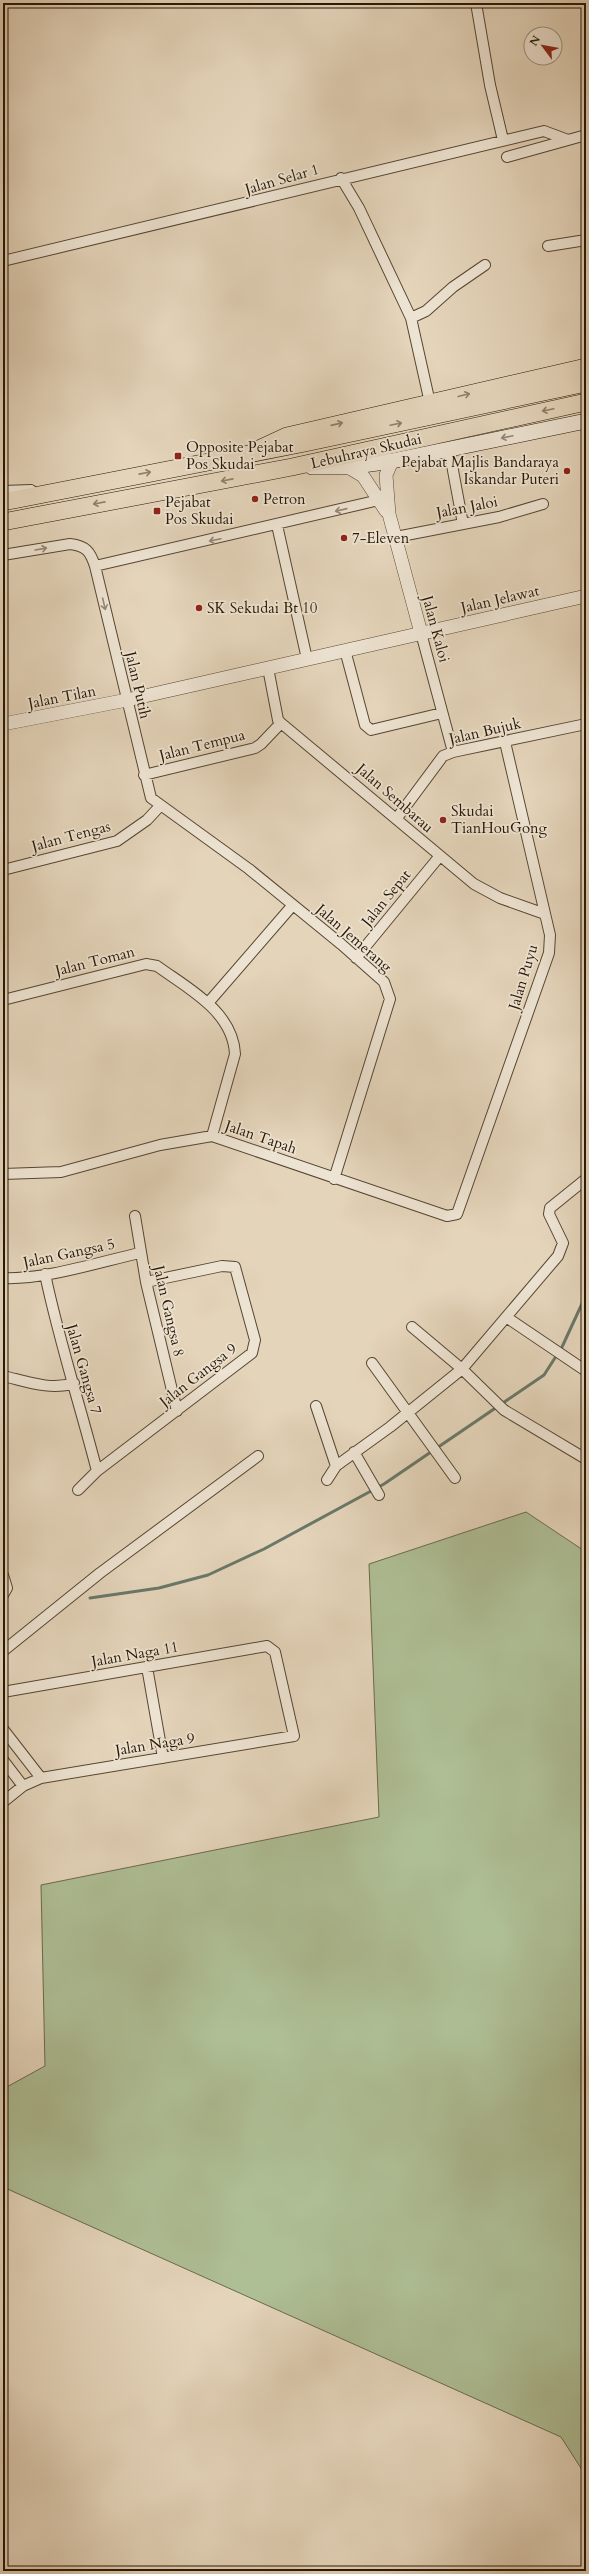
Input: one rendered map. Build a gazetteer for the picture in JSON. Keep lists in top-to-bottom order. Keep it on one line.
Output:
{"streets":{"main road":["Lebuhraya Skudai"],"street":["Jalan Selar 1","Jalan Jaloi","Jalan Jelawat","Jalan Kaloi","Jalan Putih","Jalan Tilan","Jalan Bujuk","Jalan Tempua","Jalan Sembarau","Jalan Tengas","Jalan Sepat","Jalan Jemerang","Jalan Toman","Jalan Puyu","Jalan Tapah","Jalan Gangsa 5","Jalan Gangsa 8","Jalan Gangsa 7","Jalan Gangsa 9","Jalan Naga 11","Jalan Naga 9"]},"crossings":[["Jalan Jaloi","Jalan Kaloi"],["Jalan Jelawat","Jalan Kaloi"],["Jalan Jelawat","Jalan Tilan"],["Jalan Kaloi","Jalan Bujuk"],["Jalan Putih","Jalan Tilan"],["Jalan Putih","Jalan Tempua"],["Jalan Putih","Jalan Tengas"],["Jalan Putih","Jalan Jemerang"],["Jalan Bujuk","Jalan Sembarau"],["Jalan Bujuk","Jalan Puyu"],["Jalan Tempua","Jalan Sembarau"],["Jalan Sembarau","Jalan Sepat"],["Jalan Sembarau","Jalan Puyu"],["Jalan Tengas","Jalan Jemerang"],["Jalan Sepat","Jalan Jemerang"],["Jalan Jemerang","Jalan Tapah"],["Jalan Toman","Jalan Tapah"],["Jalan Puyu","Jalan Tapah"],["Jalan Gangsa 5","Jalan Gangsa 8"],["Jalan Gangsa 5","Jalan Gangsa 7"],["Jalan Gangsa 8","Jalan Gangsa 9"],["Jalan Gangsa 7","Jalan Gangsa 9"],["Jalan Naga 11","Jalan Naga 9"]],"places":{"transit":["Opposite Pejabat Pos Skudai","Pejabat Pos Skudai"],"other":["Pejabat Majlis Bandaraya Iskandar Puteri","Petron","7-Eleven","SK Sekudai Bt 10","Skudai TianHouGong"]},"north":"top left"}
